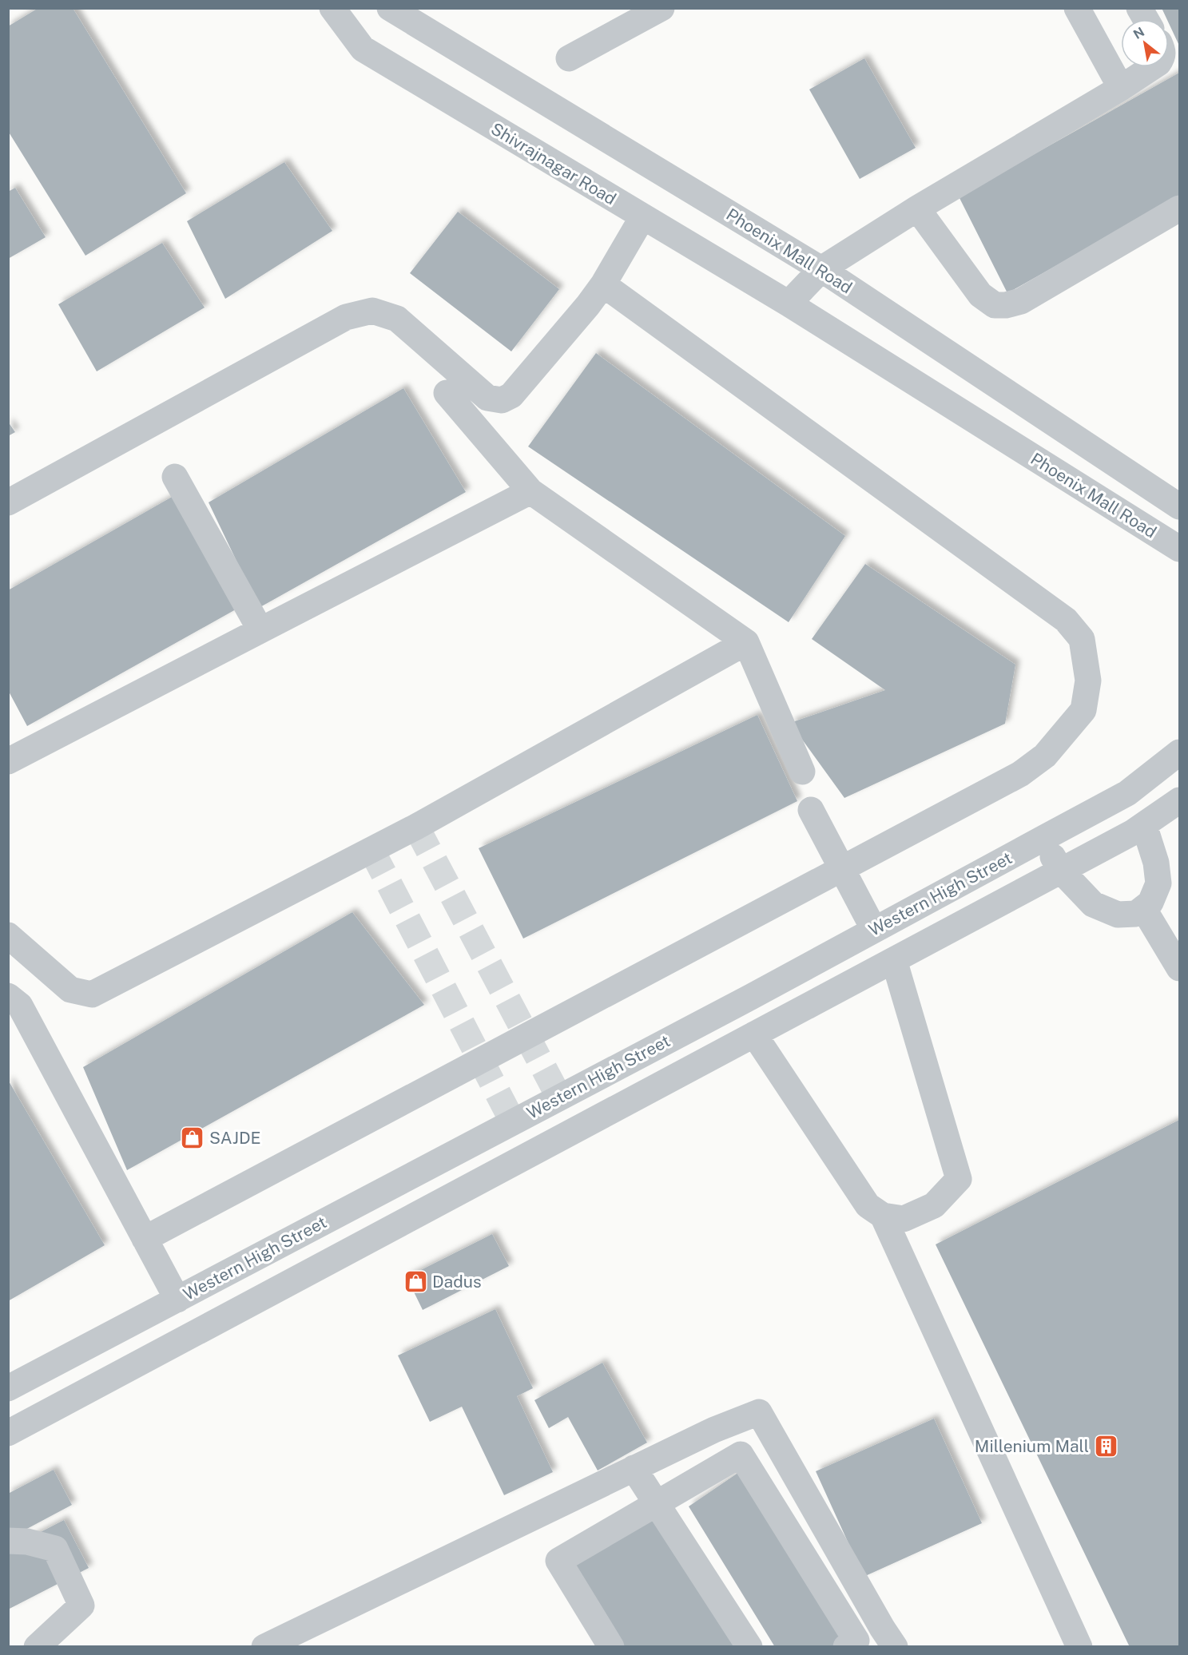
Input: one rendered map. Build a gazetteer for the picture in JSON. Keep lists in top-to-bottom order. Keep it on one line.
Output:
{"streets":{"street":["Shivrajnagar Road","Phoenix Mall Road","Western High Street"]},"crossings":[["Shivrajnagar Road","Phoenix Mall Road"]],"places":{"shop":["SAJDE","Dadus"],"building":["Millenium Mall"]},"north":"top left"}
